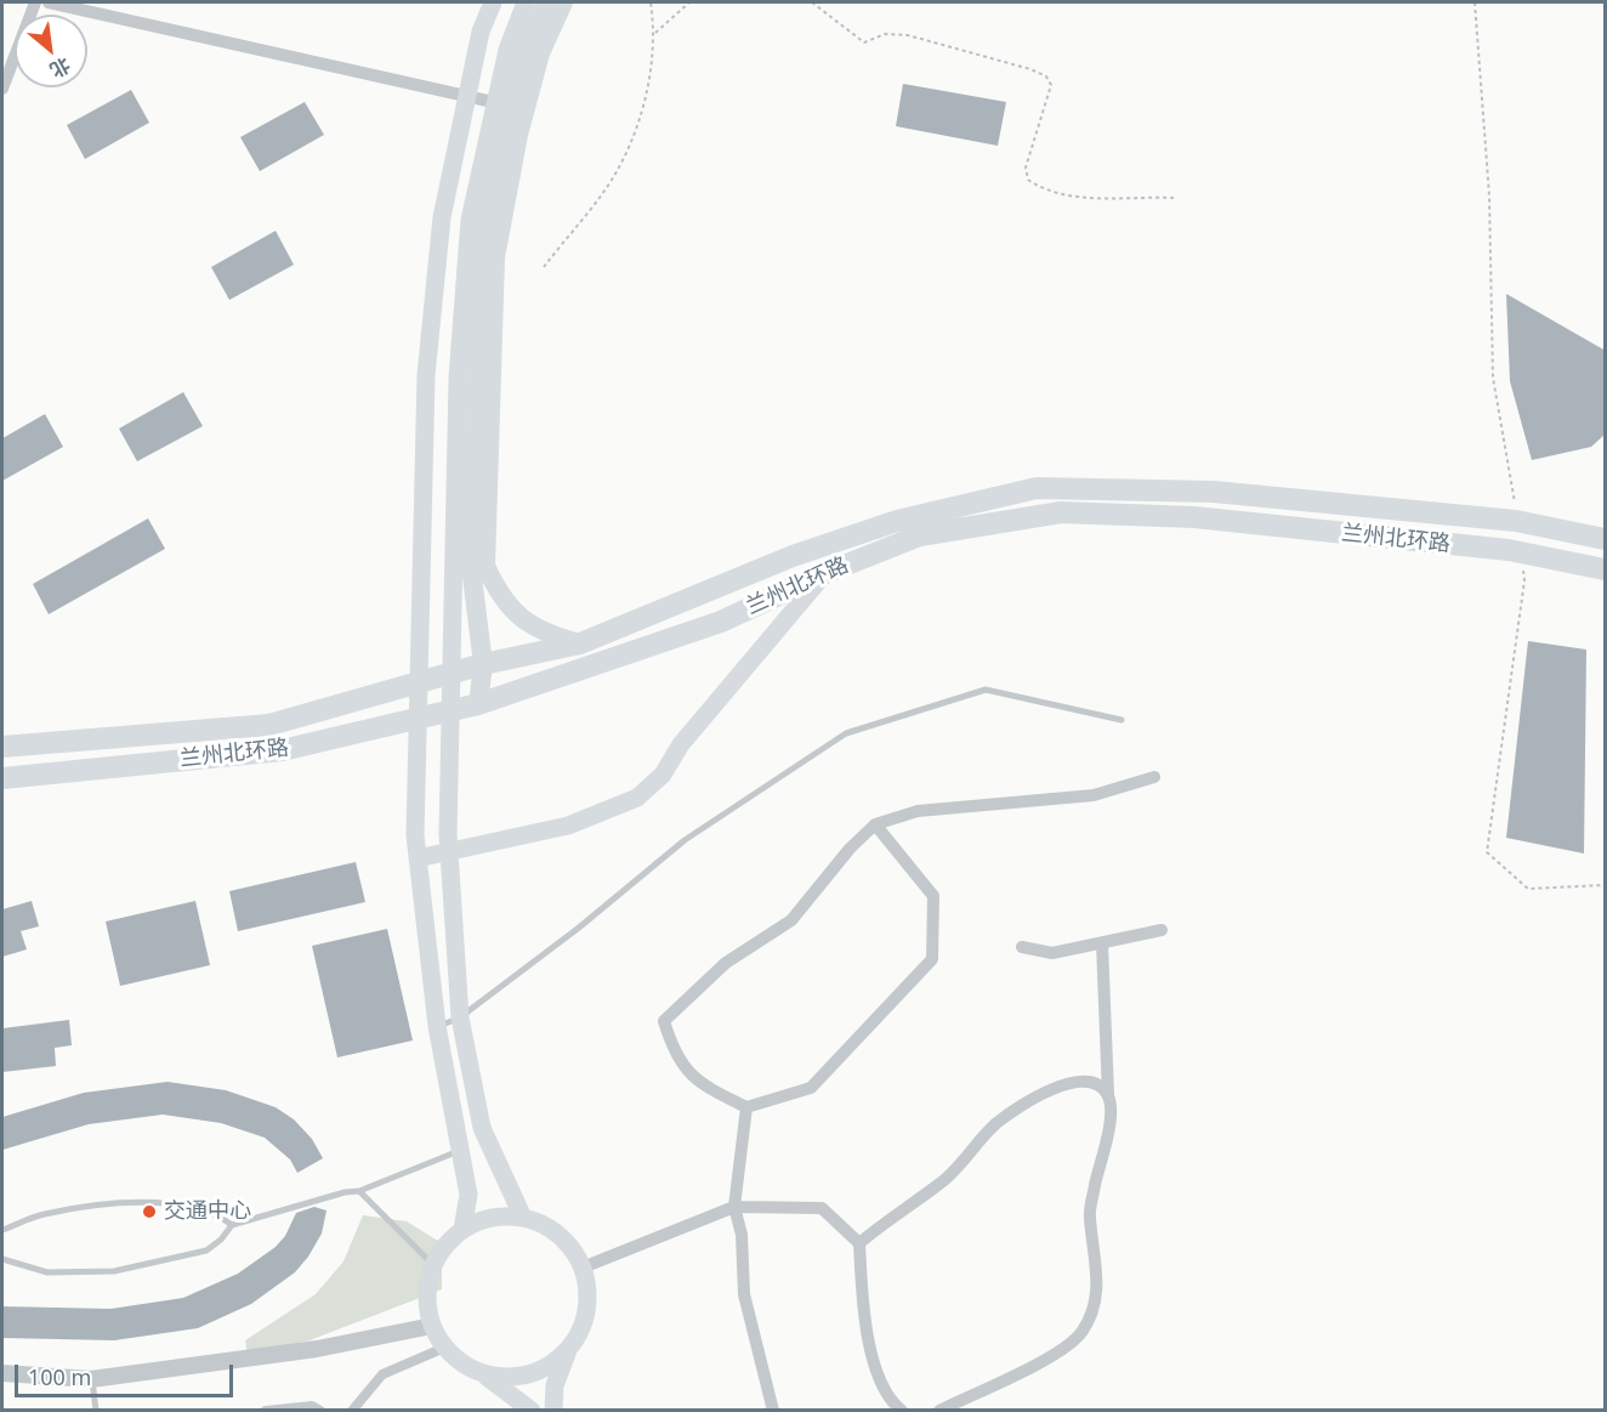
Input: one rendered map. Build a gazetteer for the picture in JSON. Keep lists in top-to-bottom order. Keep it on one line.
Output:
{"streets":{"highway":["兰州北环路"]},"places":["交通中心"],"scale_bar":"100 m","north":"bottom right"}
